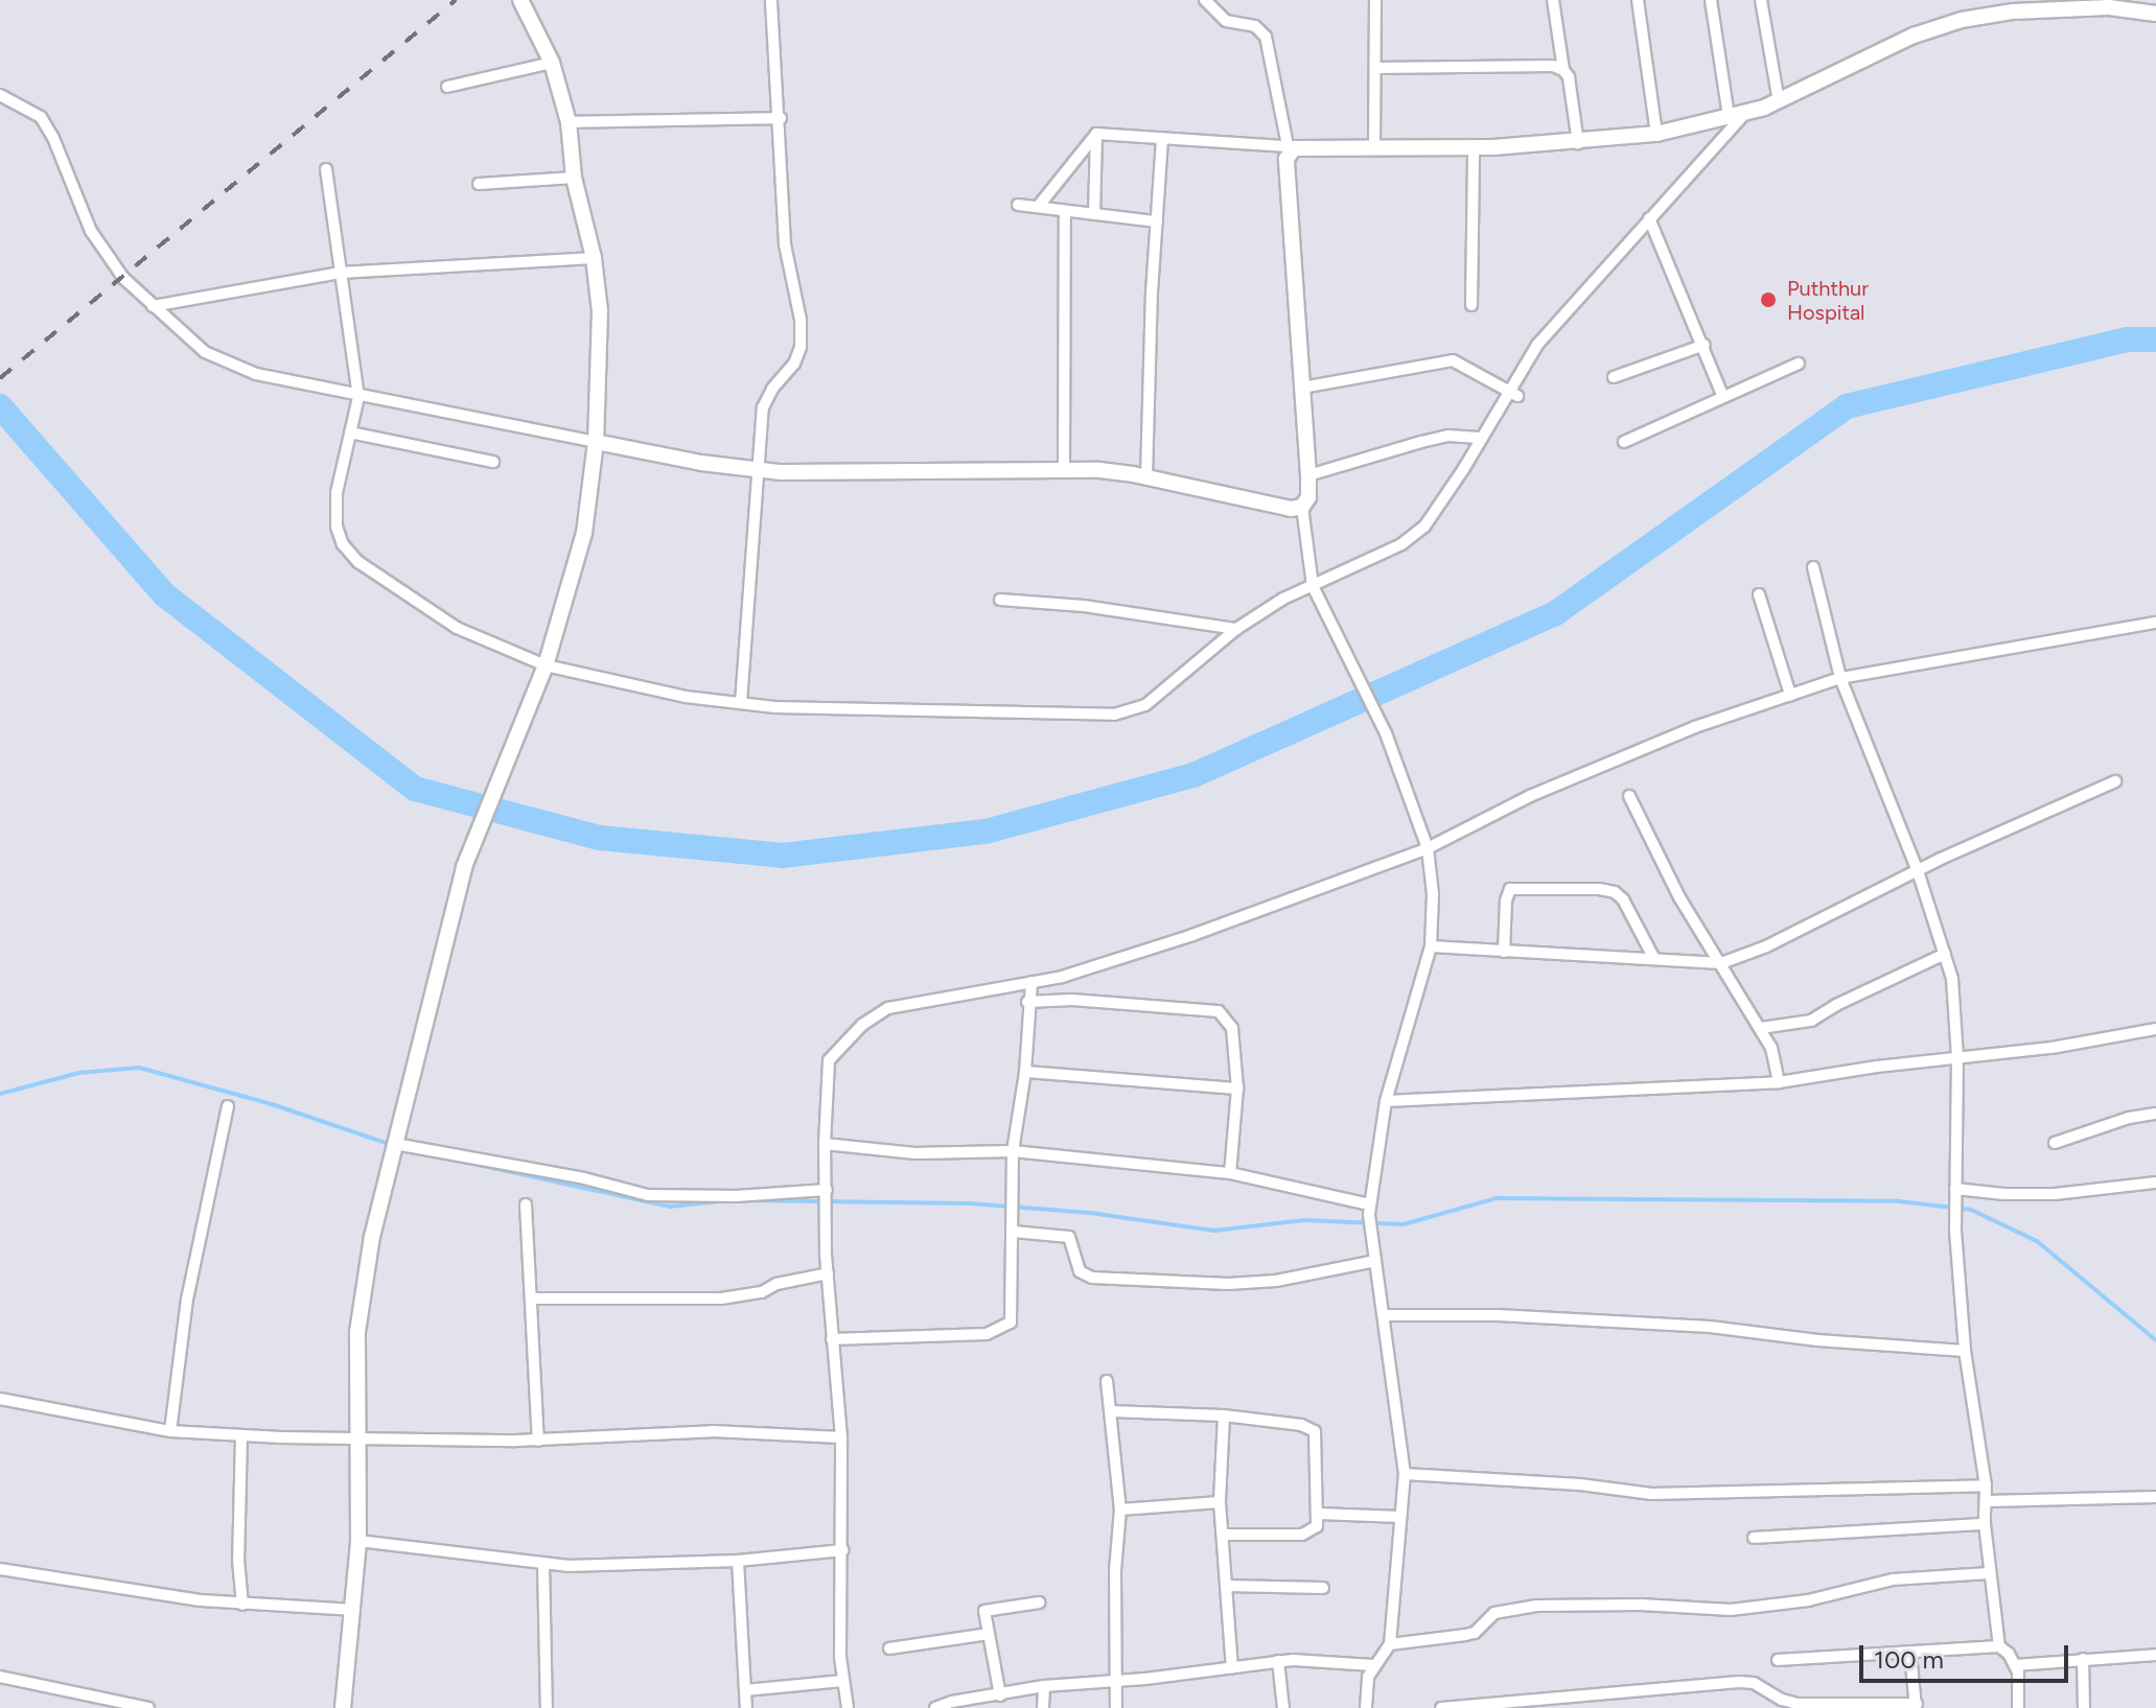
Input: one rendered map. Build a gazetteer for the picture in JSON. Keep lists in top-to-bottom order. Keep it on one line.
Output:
{"places":["Puththur Hospital"],"scale_bar":"100 m"}
